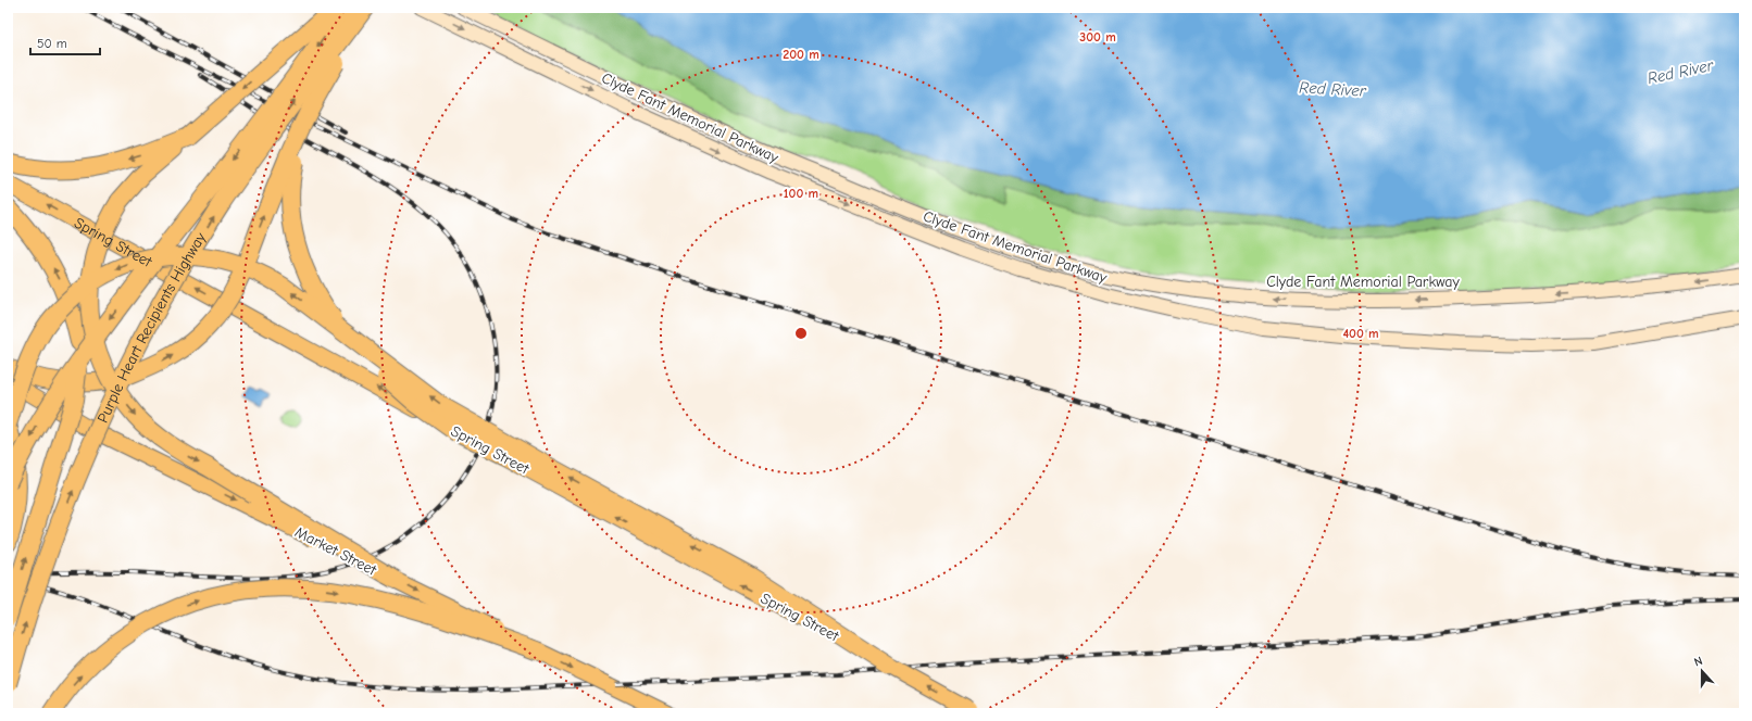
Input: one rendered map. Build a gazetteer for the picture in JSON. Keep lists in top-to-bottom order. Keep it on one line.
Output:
{"streets":{"highway":["Purple Heart Recipients Highway"],"main road":["Clyde Fant Memorial Parkway","Spring Street","Market Street"]},"one_way":["Spring Street","Market Street"],"water":["Red River"],"scale_bar":"50 m","north":"top","rings":["300 m","200 m","100 m","400 m"]}
